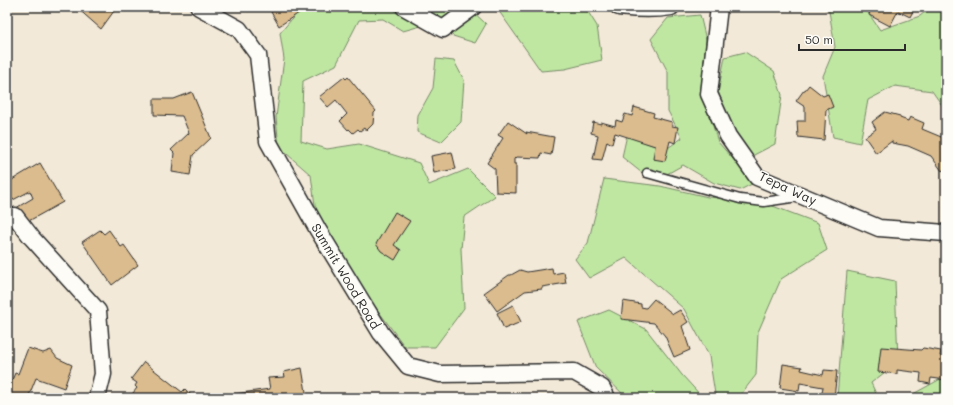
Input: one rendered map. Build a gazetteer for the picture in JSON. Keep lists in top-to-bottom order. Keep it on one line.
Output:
{"streets":{"street":["Tepa Way","Summit Wood Road"]},"scale_bar":"50 m"}
